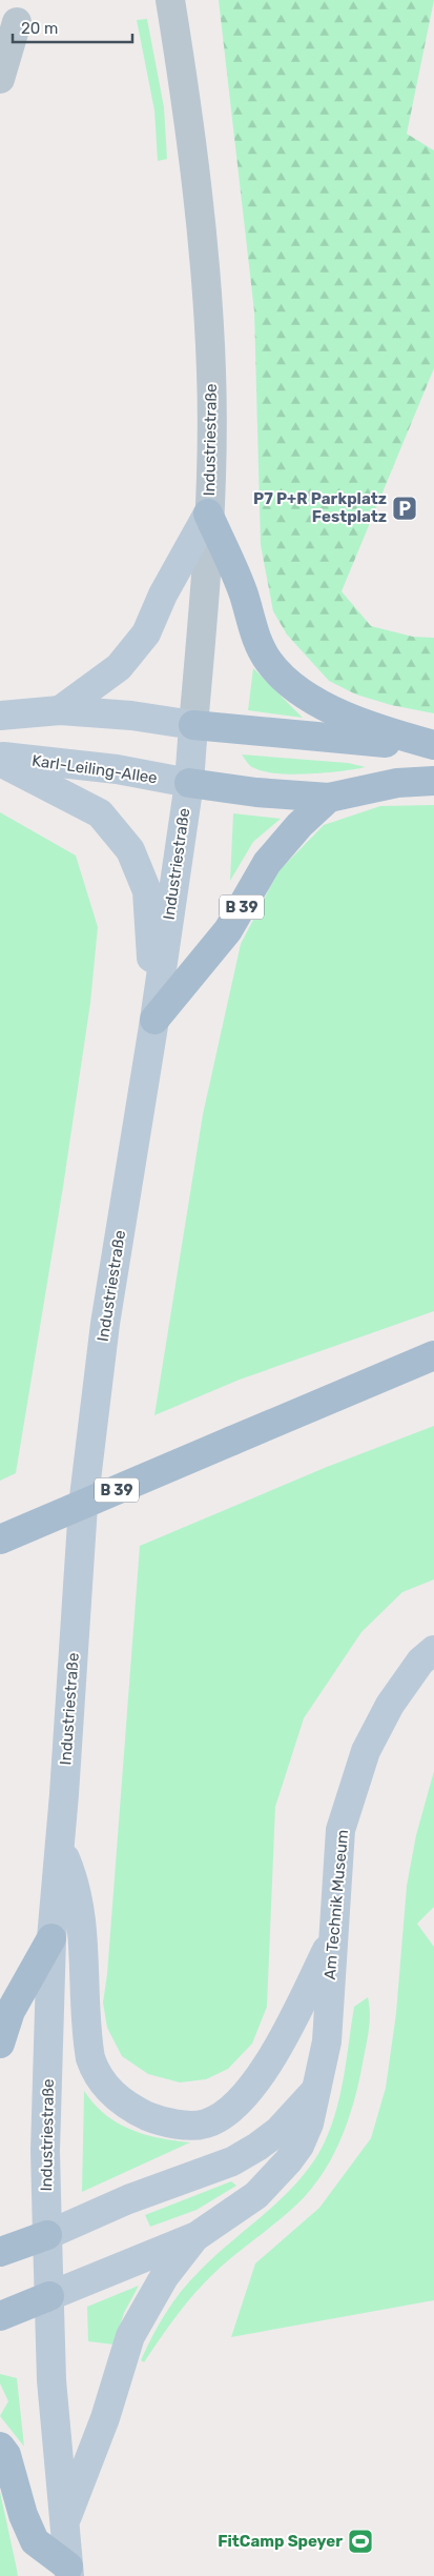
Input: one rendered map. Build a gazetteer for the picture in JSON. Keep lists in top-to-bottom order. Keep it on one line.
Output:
{"streets":{"main road":["B 39"],"street":["Industriestraße","Karl-Leiling-Allee","Am Technik Museum"]},"crossings":[["Industriestraße","Karl-Leiling-Allee"],["Industriestraße","B 39"],["Industriestraße","Am Technik Museum"],["Karl-Leiling-Allee","B 39"]],"places":{"parking":["P7 P+R Parkplatz Festplatz"],"sports":["FitCamp Speyer"]},"scale_bar":"20 m"}
